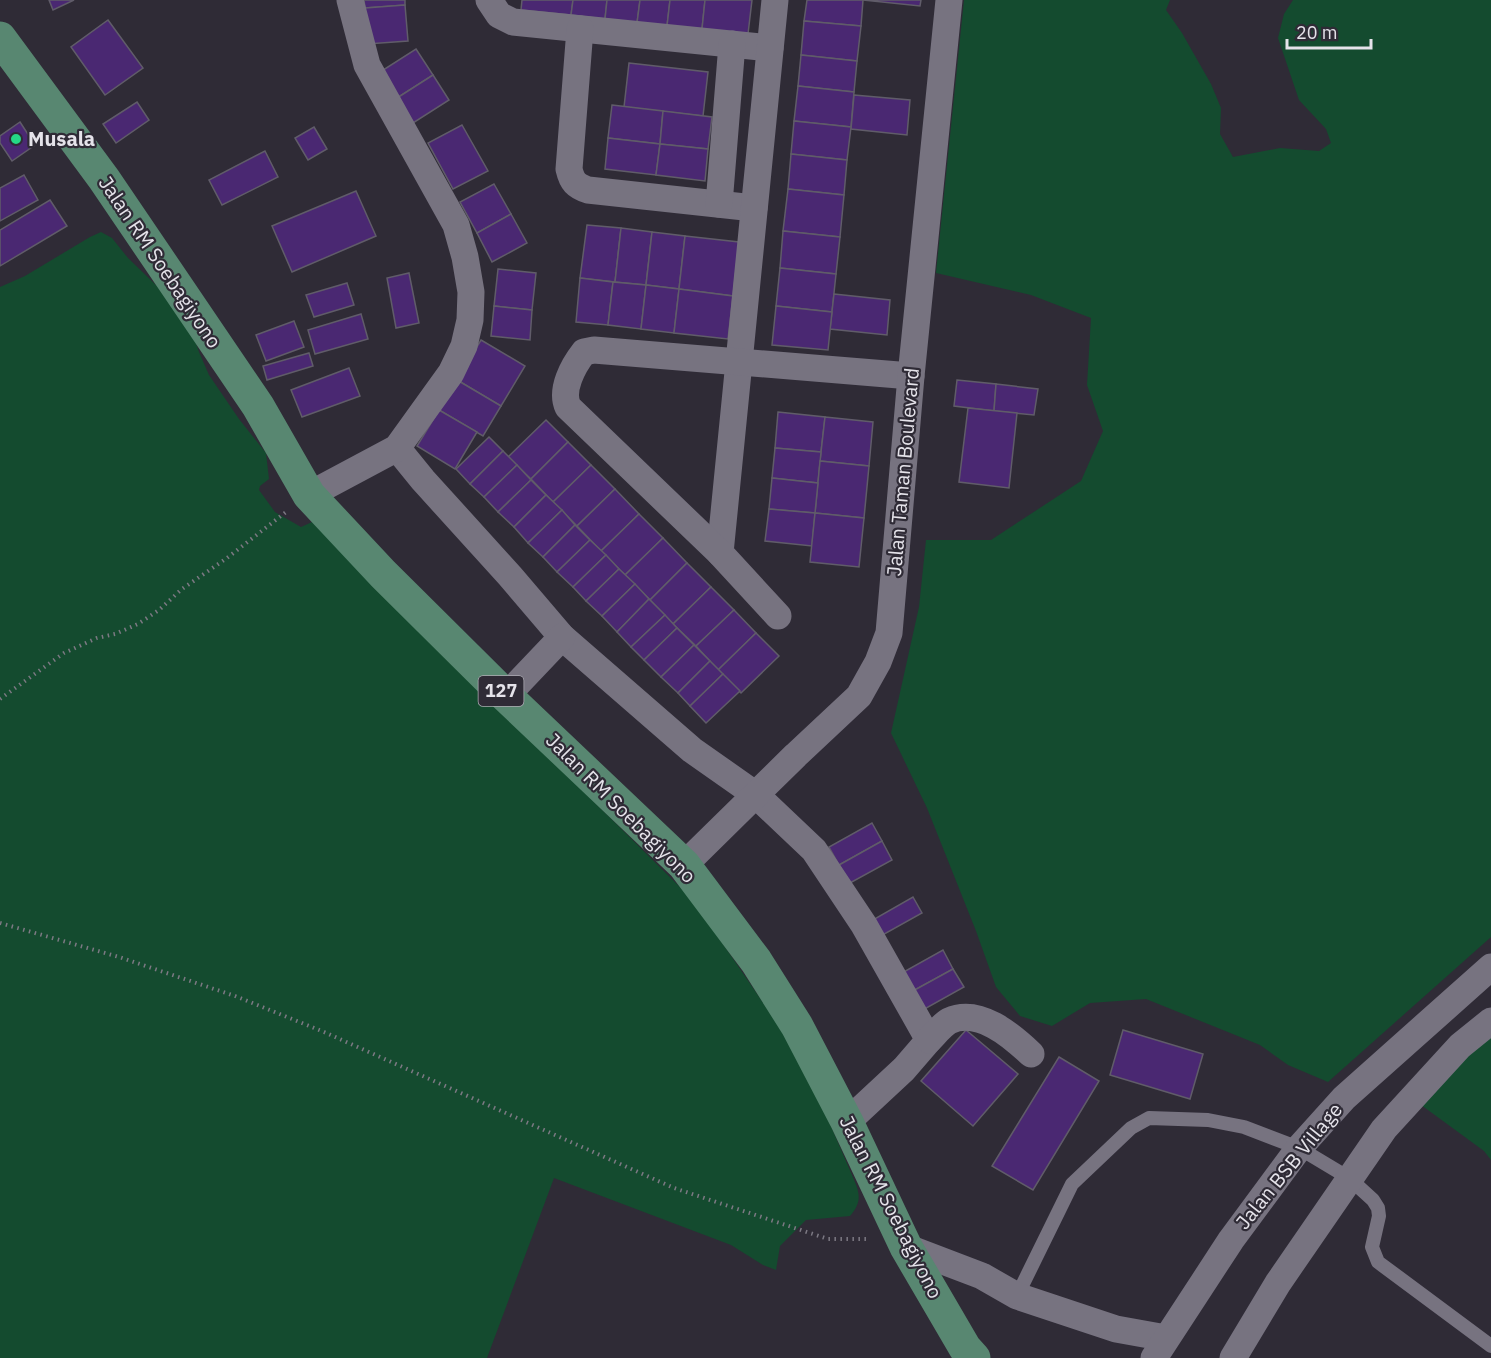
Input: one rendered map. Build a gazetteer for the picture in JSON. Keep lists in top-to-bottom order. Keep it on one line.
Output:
{"streets":{"main road":["Jalan RM Soebagiyono","127"],"street":["Jalan Taman Boulevard","Jalan BSB Village"]},"crossings":[["Jalan RM Soebagiyono","Jalan Taman Boulevard"],["Jalan RM Soebagiyono","Jalan BSB Village"]],"places":["Musala"],"scale_bar":"20 m"}
